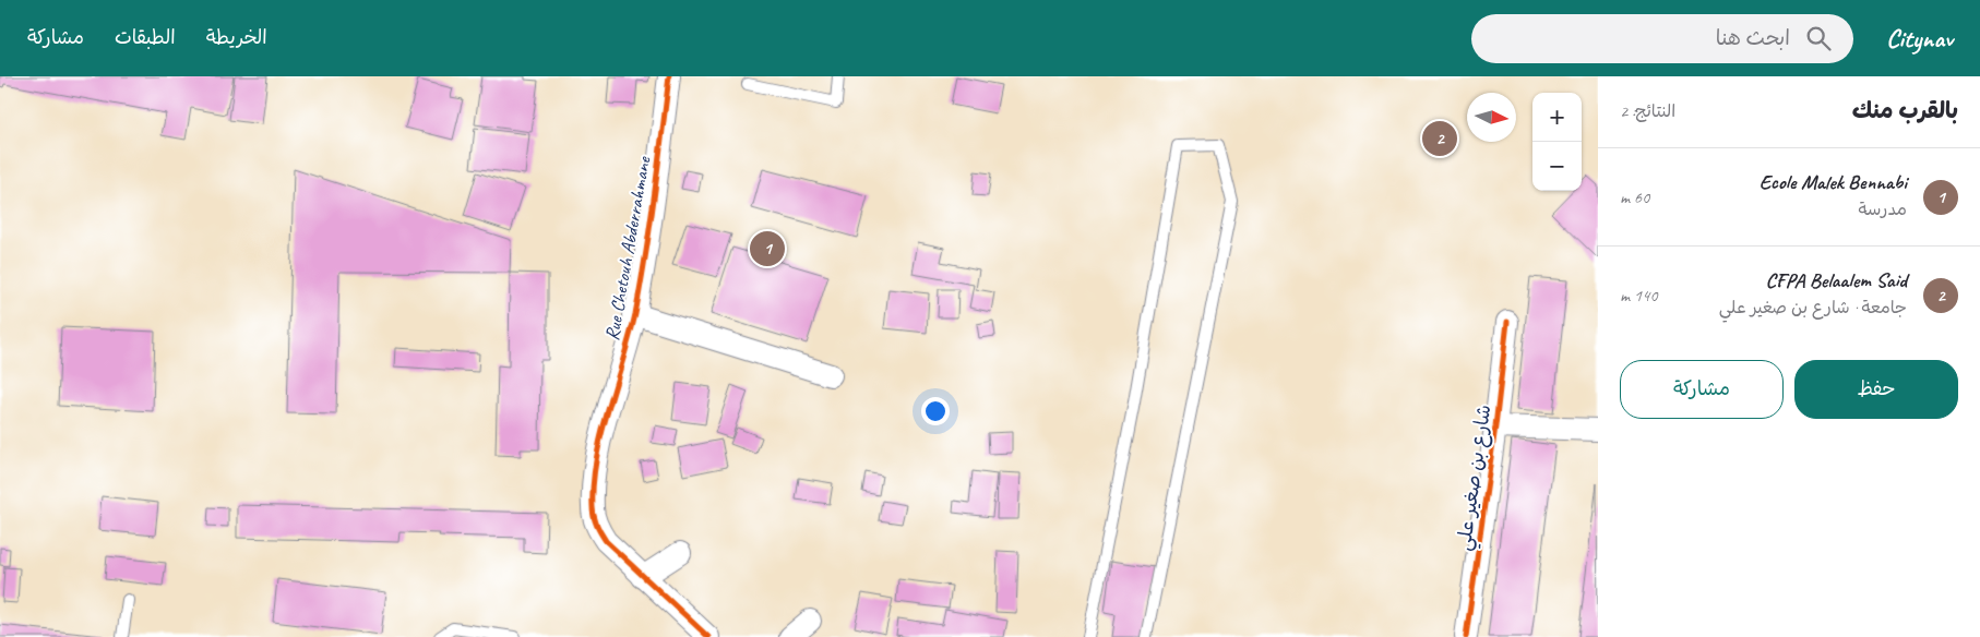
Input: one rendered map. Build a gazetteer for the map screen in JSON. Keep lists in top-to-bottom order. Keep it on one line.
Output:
{"streets":{"street":["Rue Chetouh Abderrahmane","شارع بن صغير علي"]},"north":"right","page":{"header":"Citynav","search":"ابحث هنا","nav":["الخريطة","الطبقات","مشاركة"],"heading":["بالقرب منك","النتائج: 2"],"map_buttons":["+","−"],"pins":["2","1"],"list":[{"mark":"1","name":"Ecole Malek Bennabi","note":"مدرسة","value":"60 m"},{"mark":"2","name":"CFPA Belaalem Said","note":"جامعة · شارع بن صغير علي","value":"140 m"}],"buttons":["حفظ","مشاركة"]}}
